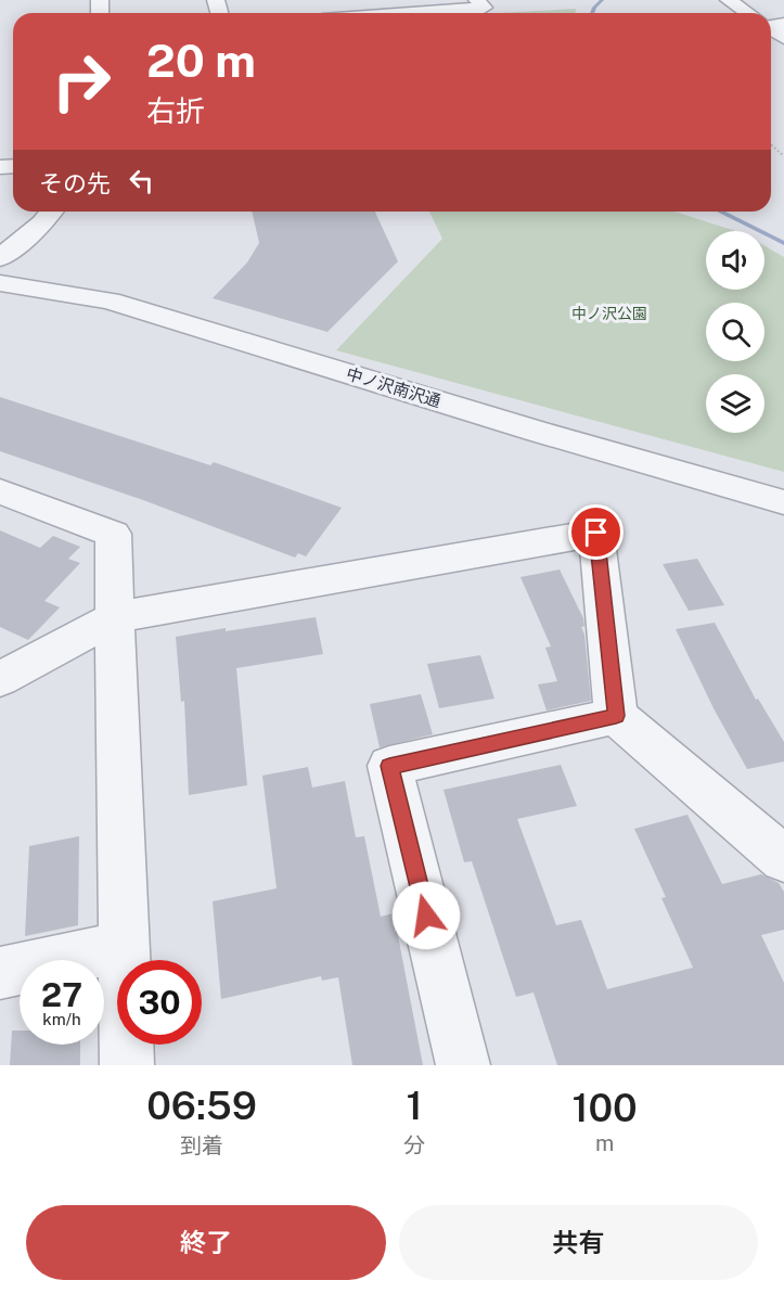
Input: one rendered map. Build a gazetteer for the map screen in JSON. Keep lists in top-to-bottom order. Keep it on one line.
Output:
{"streets":{"street":["中ノ沢南沢通"]},"parks":["中ノ沢公園"],"page":{"turn":["20 m","右折"],"then":"その先","speed":"27 km/h","limit":"30","eta":["06:59","到着","1","分","100","m"],"buttons":["終了","共有"]}}
